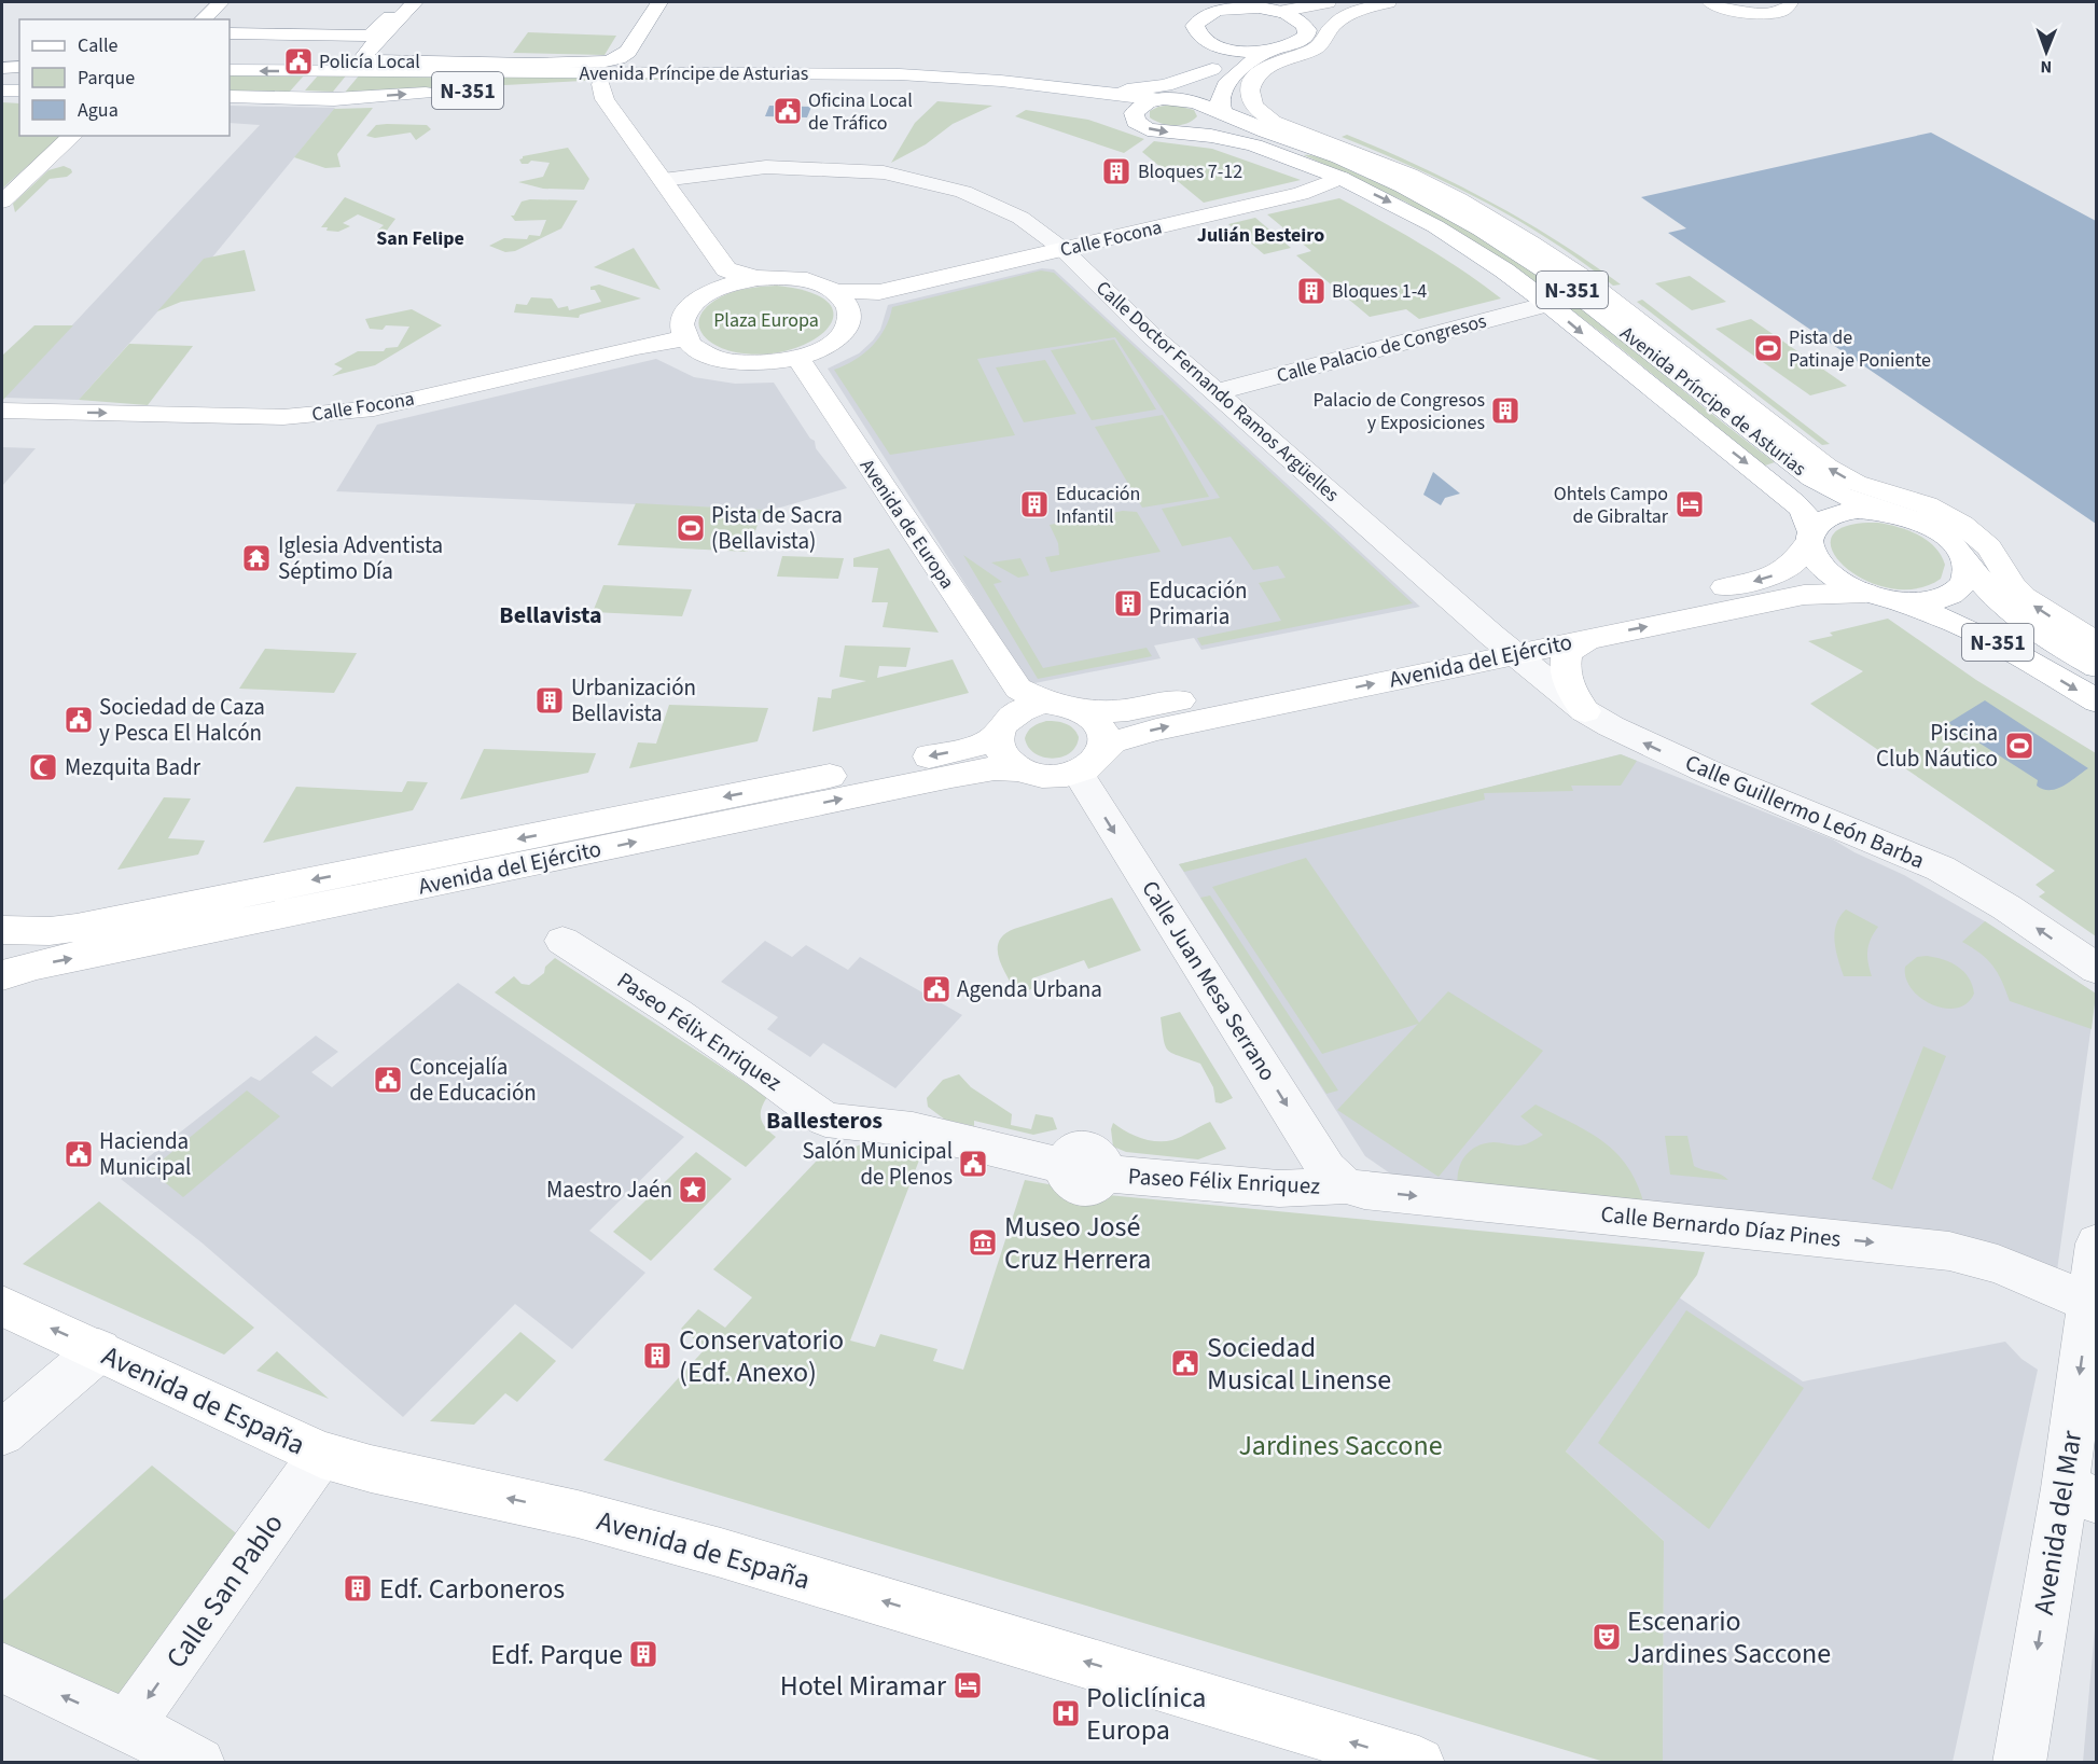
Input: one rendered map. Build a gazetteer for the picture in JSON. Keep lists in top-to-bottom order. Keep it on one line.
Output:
{"streets":{"main road":["Avenida Príncipe de Asturias","N-351","Calle Focona","Avenida de Europa","Avenida del Ejército","Avenida de España"],"street":["Calle Palacio de Congresos","Calle Doctor Fernando Ramos Argüelles","Calle Guillermo León Barba","Calle Juan Mesa Serrano","Paseo Félix Enriquez","Calle Bernardo Díaz Pines","Avenida del Mar","Calle San Pablo"]},"crossings":[["Avenida Príncipe de Asturias","N-351"],["Avenida Príncipe de Asturias","Calle Focona"],["Avenida Príncipe de Asturias","Calle Palacio de Congresos"],["Avenida Príncipe de Asturias","Avenida del Ejército"],["N-351","Avenida del Ejército"],["Calle Focona","Calle Doctor Fernando Ramos Argüelles"],["Calle Palacio de Congresos","Calle Doctor Fernando Ramos Argüelles"],["Calle Doctor Fernando Ramos Argüelles","Avenida del Ejército"],["Calle Doctor Fernando Ramos Argüelles","Calle Guillermo León Barba"],["Avenida de Europa","Avenida del Ejército"],["Avenida de Europa","Calle Juan Mesa Serrano"],["Avenida del Ejército","Calle Guillermo León Barba"],["Avenida del Ejército","Calle Juan Mesa Serrano"],["Calle Juan Mesa Serrano","Paseo Félix Enriquez"],["Calle Juan Mesa Serrano","Calle Bernardo Díaz Pines"],["Paseo Félix Enriquez","Calle Bernardo Díaz Pines"],["Calle Bernardo Díaz Pines","Avenida del Mar"],["Avenida de España","Calle San Pablo"]],"one_way":["Calle Focona","Calle Guillermo León Barba","Calle Juan Mesa Serrano","Calle Bernardo Díaz Pines","Avenida de España","Avenida del Mar"],"districts":["Julián Besteiro","San Felipe","Bellavista","Ballesteros"],"parks":["Plaza Europa","Jardines Saccone"],"places":{"public building":["Policía Local","Oficina Local de Tráfico","Sociedad de Caza y Pesca El Halcón","Agenda Urbana","Concejalía de Educación","Hacienda Municipal","Salón Municipal de Plenos","Sociedad Musical Linense"],"building":["Bloques 7-12","Bloques 1-4","Palacio de Congresos y Exposiciones","Educación Infantil","Educación Primaria","Urbanización Bellavista","Conservatorio (Edf. Anexo)","Edf. Carboneros","Edf. Parque"],"sports":["Pista de Patinaje Poniente","Pista de Sacra (Bellavista)","Piscina Club Náutico"],"hotel":["Ohtels Campo de Gibraltar","Hotel Miramar"],"temple":["Iglesia Adventista Séptimo Día"],"mosque":["Mezquita Badr"],"place":["Maestro Jaén"],"museum":["Museo José Cruz Herrera"],"theatre":["Escenario Jardines Saccone"],"hospital":["Policlínica Europa"]},"legend":["Calle","Parque","Agua"],"north":"bottom"}
